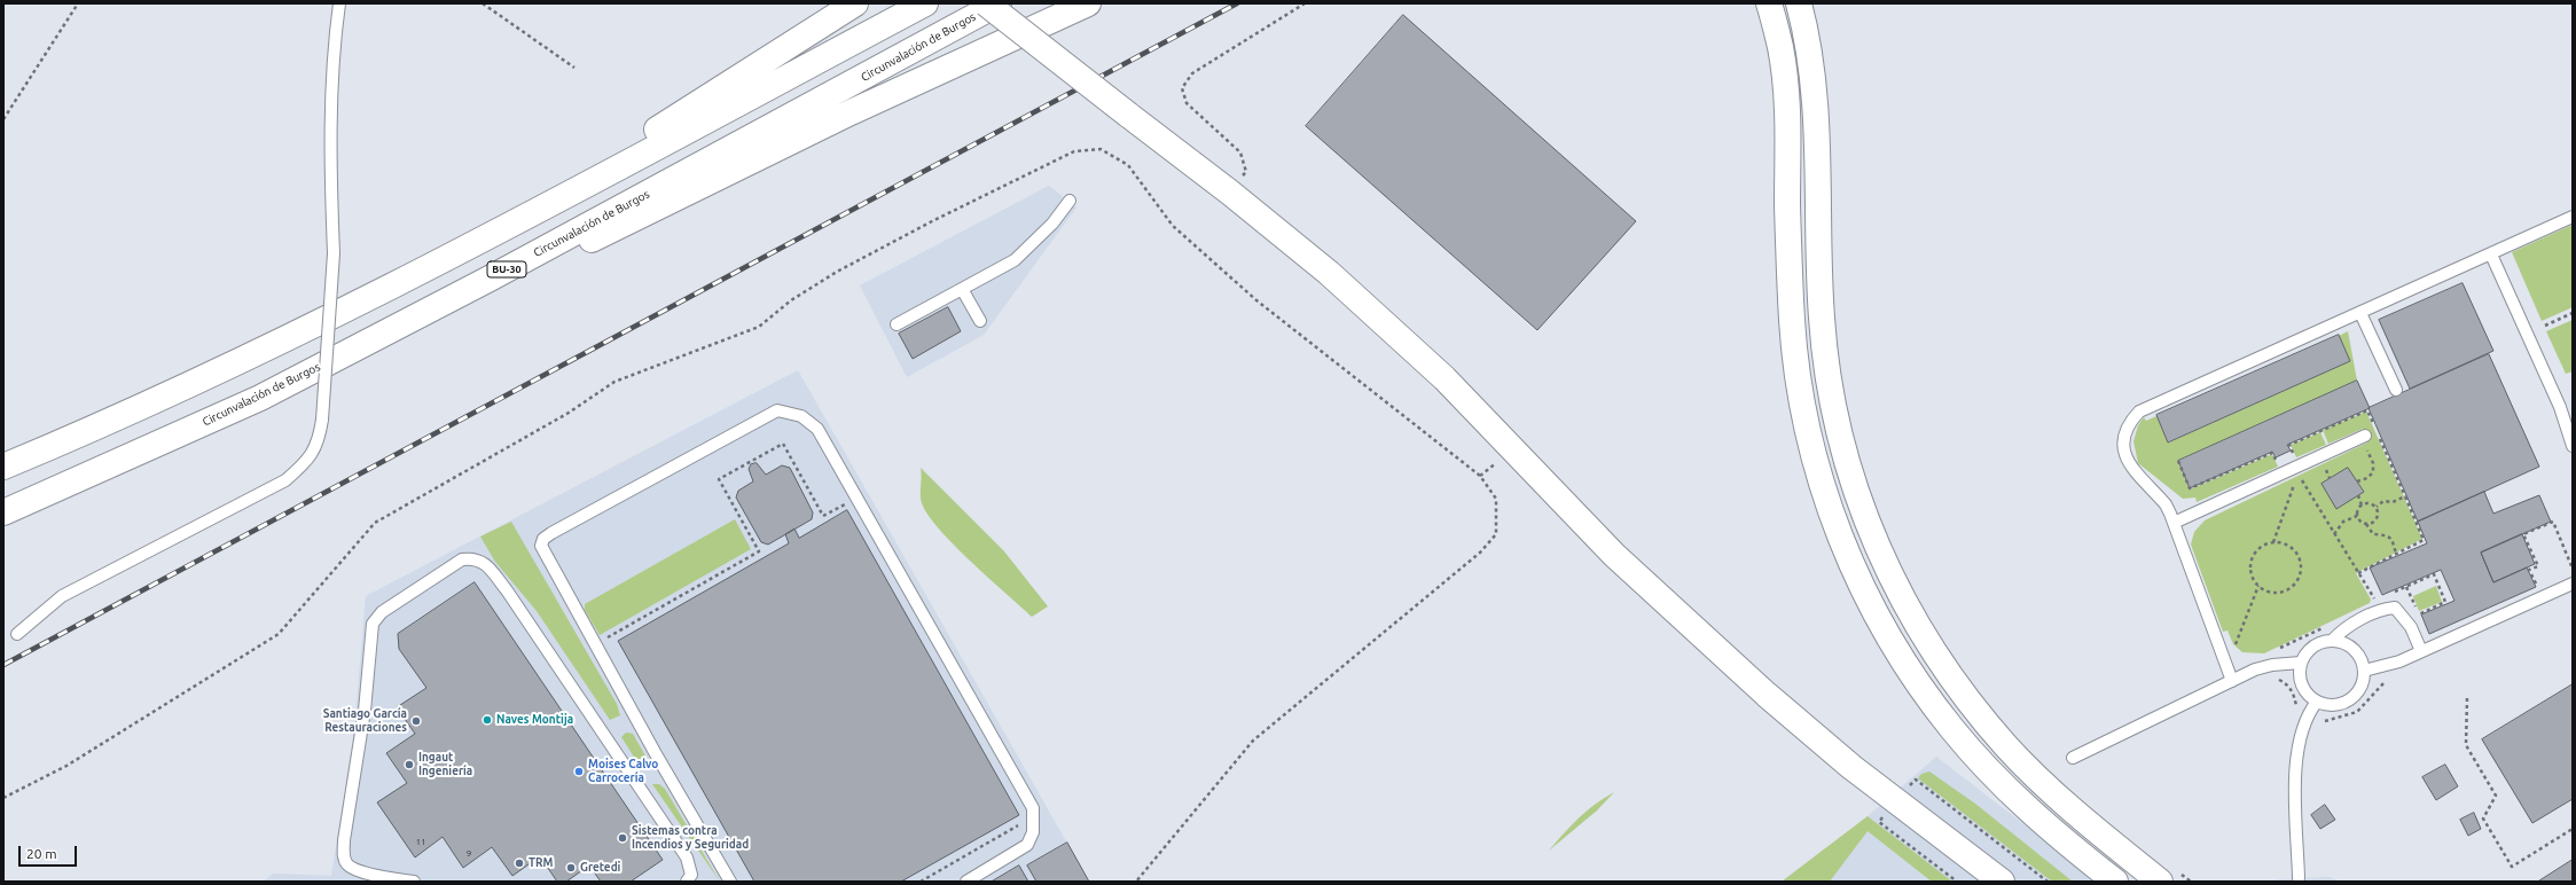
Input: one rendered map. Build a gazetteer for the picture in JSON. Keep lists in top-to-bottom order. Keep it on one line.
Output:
{"streets":{"main road":["Circunvalación de Burgos","BU-30"]},"places":["Naves Montija","Santiago García Restauraciones","Ingaut Ingeniería","Moises Calvo Carrocería","Sistemas contra Incendios y Seguridad","TRM","Gretedi"],"house_numbers":["11","9"],"scale_bar":"20 m"}
